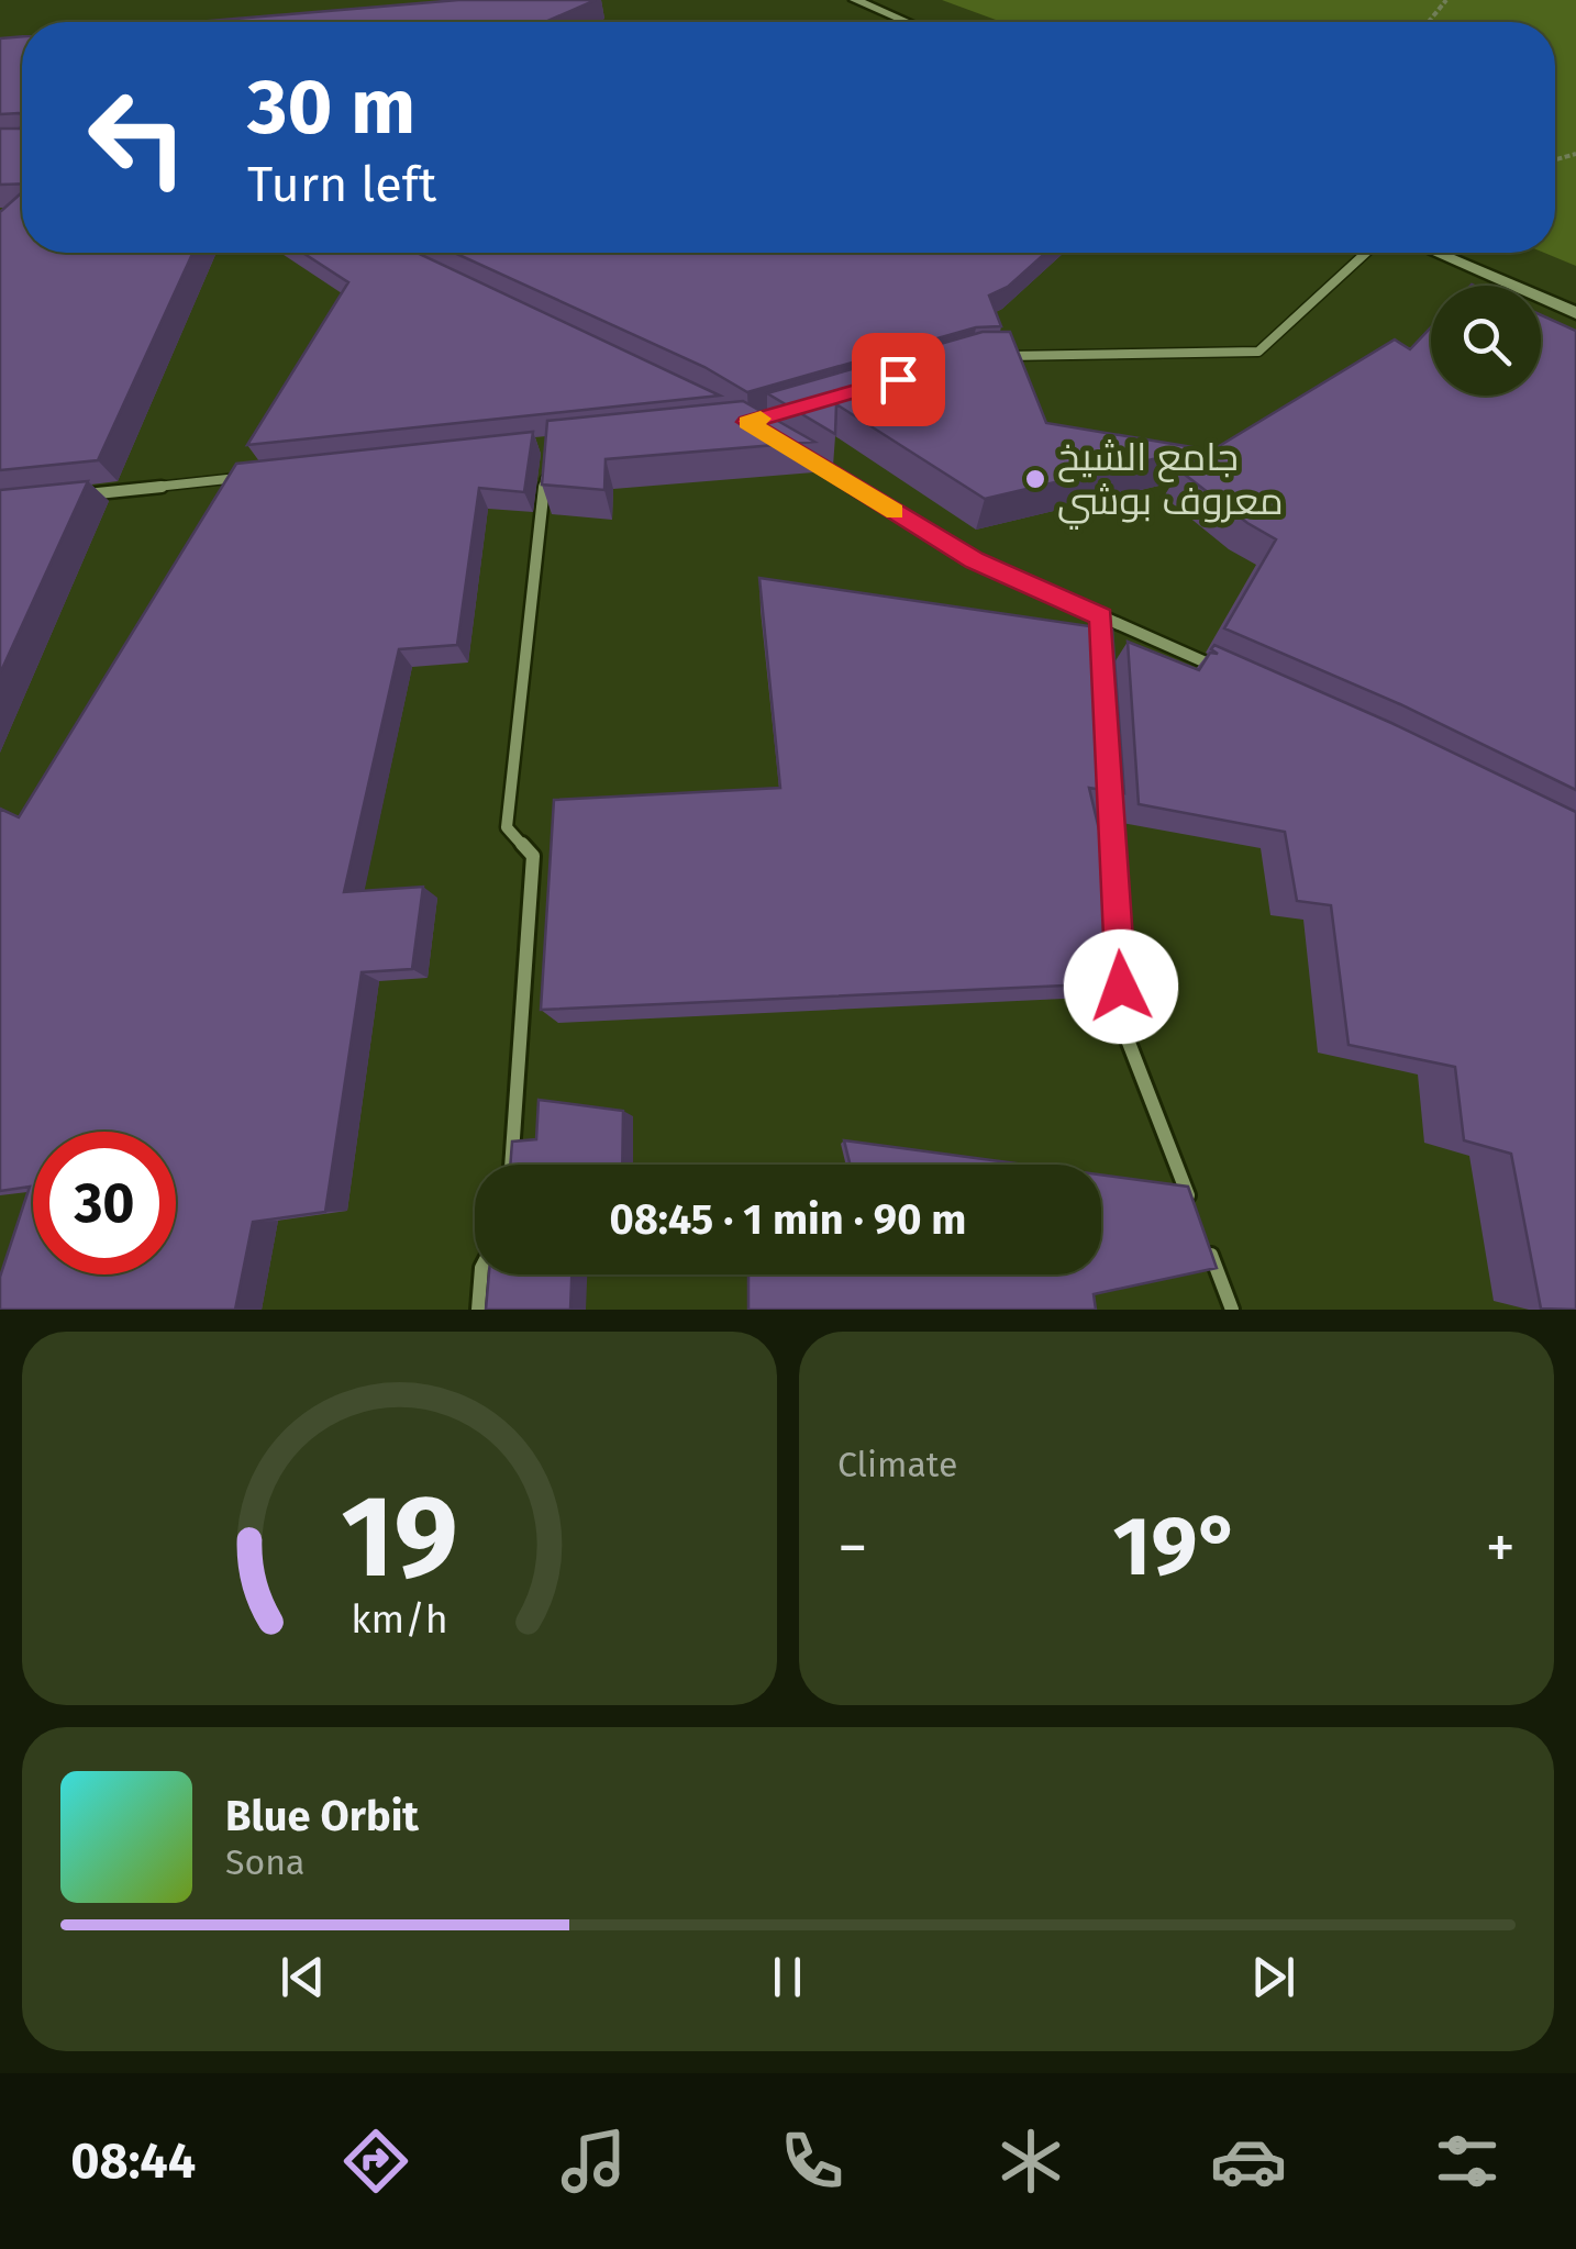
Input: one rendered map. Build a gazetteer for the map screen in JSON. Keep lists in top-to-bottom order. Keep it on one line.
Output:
{"places":["جامع الشيخ معروف بوشي"],"page":{"turn":["30 m","Turn left"],"limit":"30","trip":"08:45 · 1 min · 90 m","tile":"Climate","heat":["−","19°","+"],"song":["Blue Orbit","Sona"],"tabs":"08:44","gauge":["19","km/h"]}}
